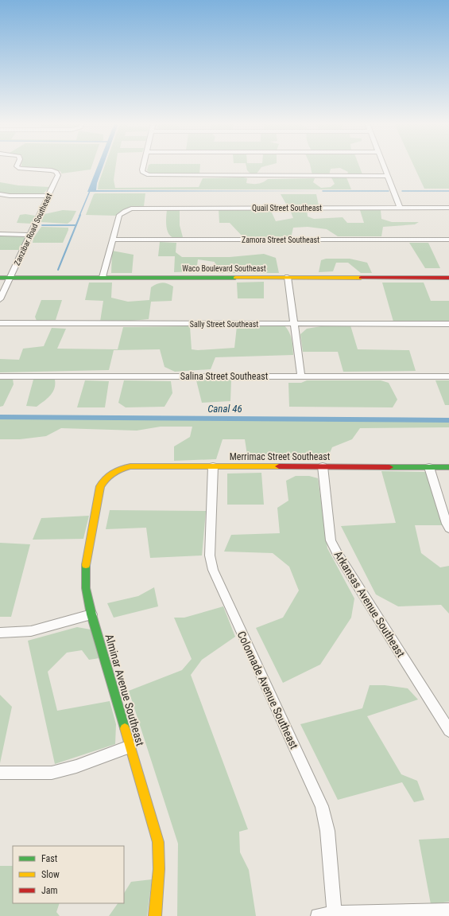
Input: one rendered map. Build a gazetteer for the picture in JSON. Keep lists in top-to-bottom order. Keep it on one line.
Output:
{"streets":{"street":["Quail Street Southeast","Zanzibar Road Southeast","Zamora Street Southeast","Waco Boulevard Southeast","Sally Street Southeast","Salina Street Southeast","Merrimac Street Southeast","Arkansas Avenue Southeast","Alminar Avenue Southeast","Colonnade Avenue Southeast"]},"crossings":[["Quail Street Southeast","Zamora Street Southeast"],["Zanzibar Road Southeast","Waco Boulevard Southeast"],["Merrimac Street Southeast","Arkansas Avenue Southeast"],["Merrimac Street Southeast","Alminar Avenue Southeast"],["Merrimac Street Southeast","Colonnade Avenue Southeast"]],"water":["Canal 46"],"legend":["Fast","Slow","Jam"]}
